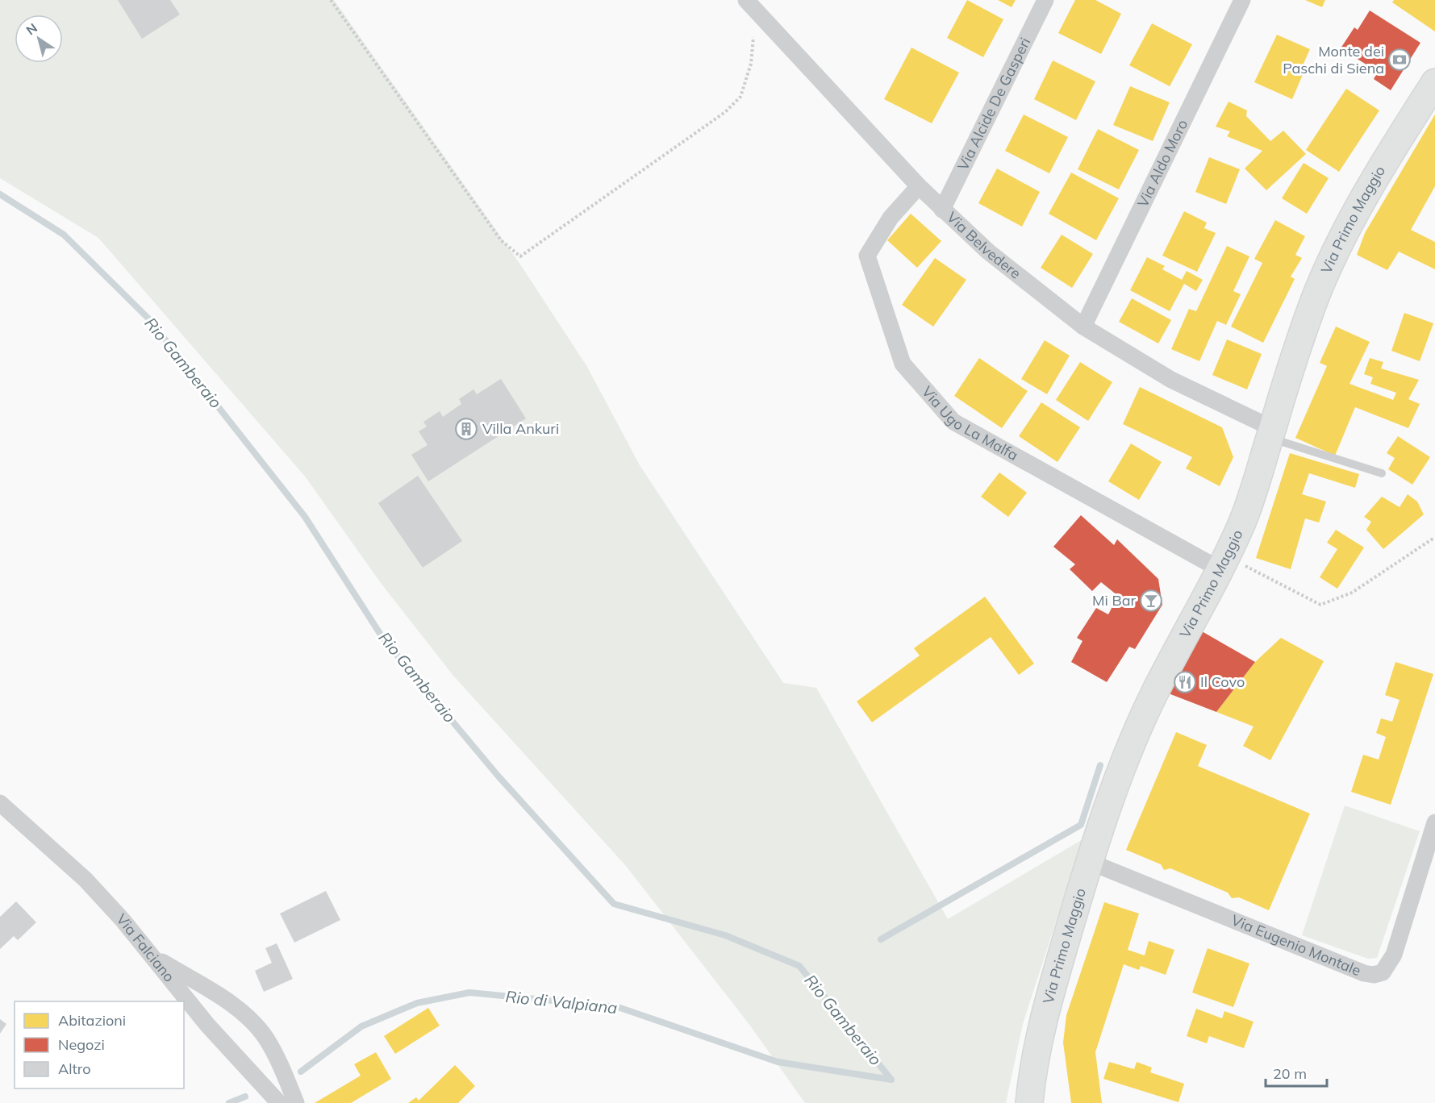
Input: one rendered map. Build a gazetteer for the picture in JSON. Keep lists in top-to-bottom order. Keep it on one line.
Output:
{"streets":{"main road":["Via Primo Maggio"],"street":["Via Alcide De Gasperi","Via Aldo Moro","Via Belvedere","Via Ugo La Malfa","Via Eugenio Montale","Via Falciano"]},"crossings":[["Via Alcide De Gasperi","Via Belvedere"],["Via Aldo Moro","Via Belvedere"],["Via Primo Maggio","Via Belvedere"],["Via Primo Maggio","Via Ugo La Malfa"],["Via Primo Maggio","Via Eugenio Montale"],["Via Belvedere","Via Ugo La Malfa"]],"water":["Rio Gamberaio","Rio di Valpiana"],"places":{"bank":["Monte dei Paschi di Siena"],"building":["Villa Ankuri"],"bar":["Mi Bar"],"restaurant":["Il Covo"]},"legend":["Abitazioni","Negozi","Altro"],"scale_bar":"20 m","north":"top left"}
